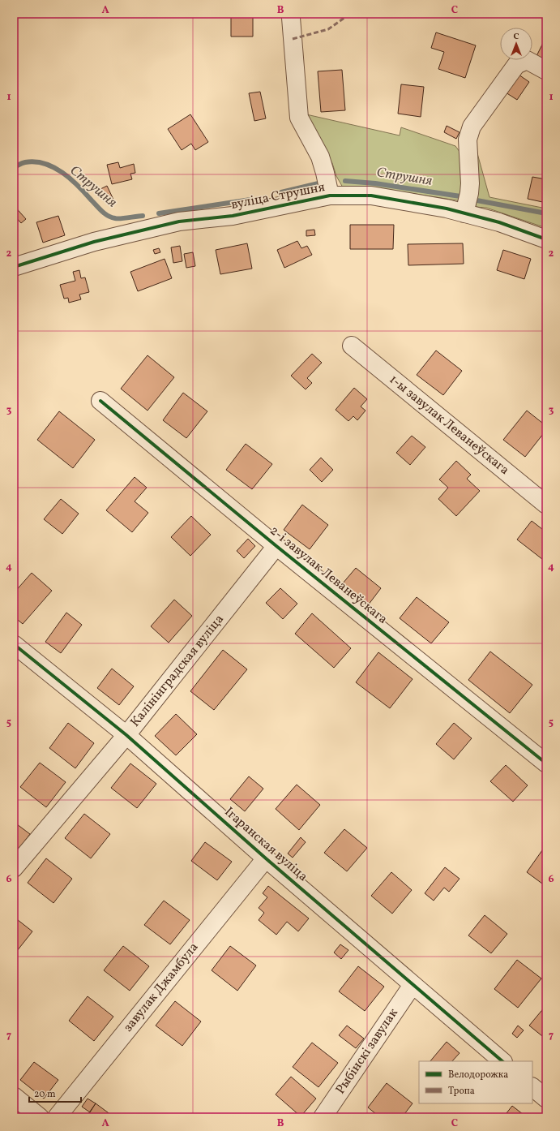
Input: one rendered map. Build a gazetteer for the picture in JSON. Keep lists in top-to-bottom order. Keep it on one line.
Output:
{"streets":{"street":["вуліца Струшня","1-ы завулак Леванеўскага","2-і завулак Леванеўскага","Калінінградская вуліца","Ігаранская вуліца","завулак Джамбула","Рыбінскі завулак"]},"crossings":[["2-і завулак Леванеўскага","Калінінградская вуліца"],["Калінінградская вуліца","Ігаранская вуліца"],["Ігаранская вуліца","завулак Джамбула"],["Ігаранская вуліца","Рыбінскі завулак"]],"water":["Струшня"],"legend":["Велодорожка","Тропа"],"scale_bar":"20 m","north":"top","grid":{"columns":["A","B","C"],"rows":["1","2","3","4","5","6","7"]}}
